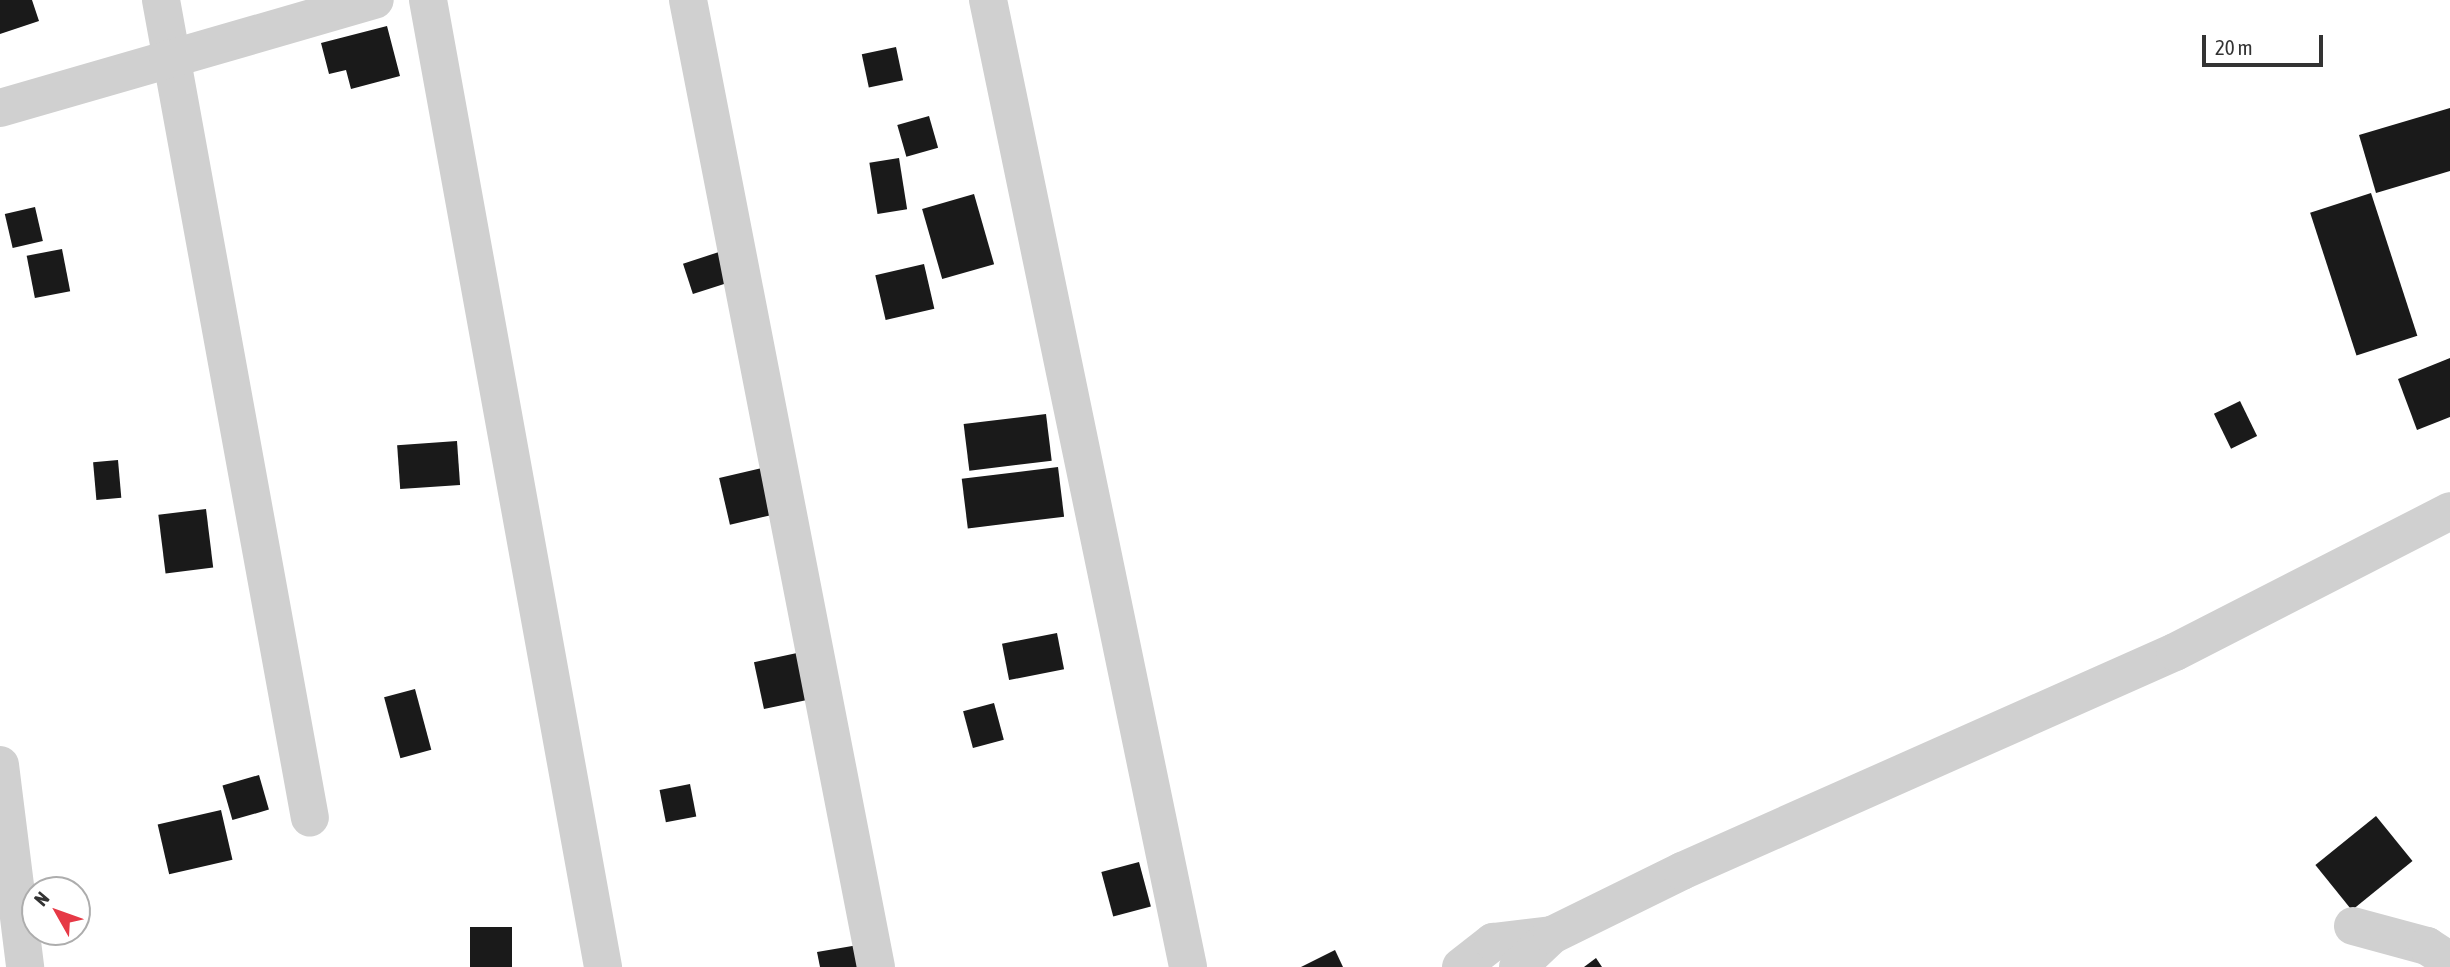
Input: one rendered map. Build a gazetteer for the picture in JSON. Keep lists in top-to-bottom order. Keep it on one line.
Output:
{"scale_bar":"20 m","north":"top left"}
